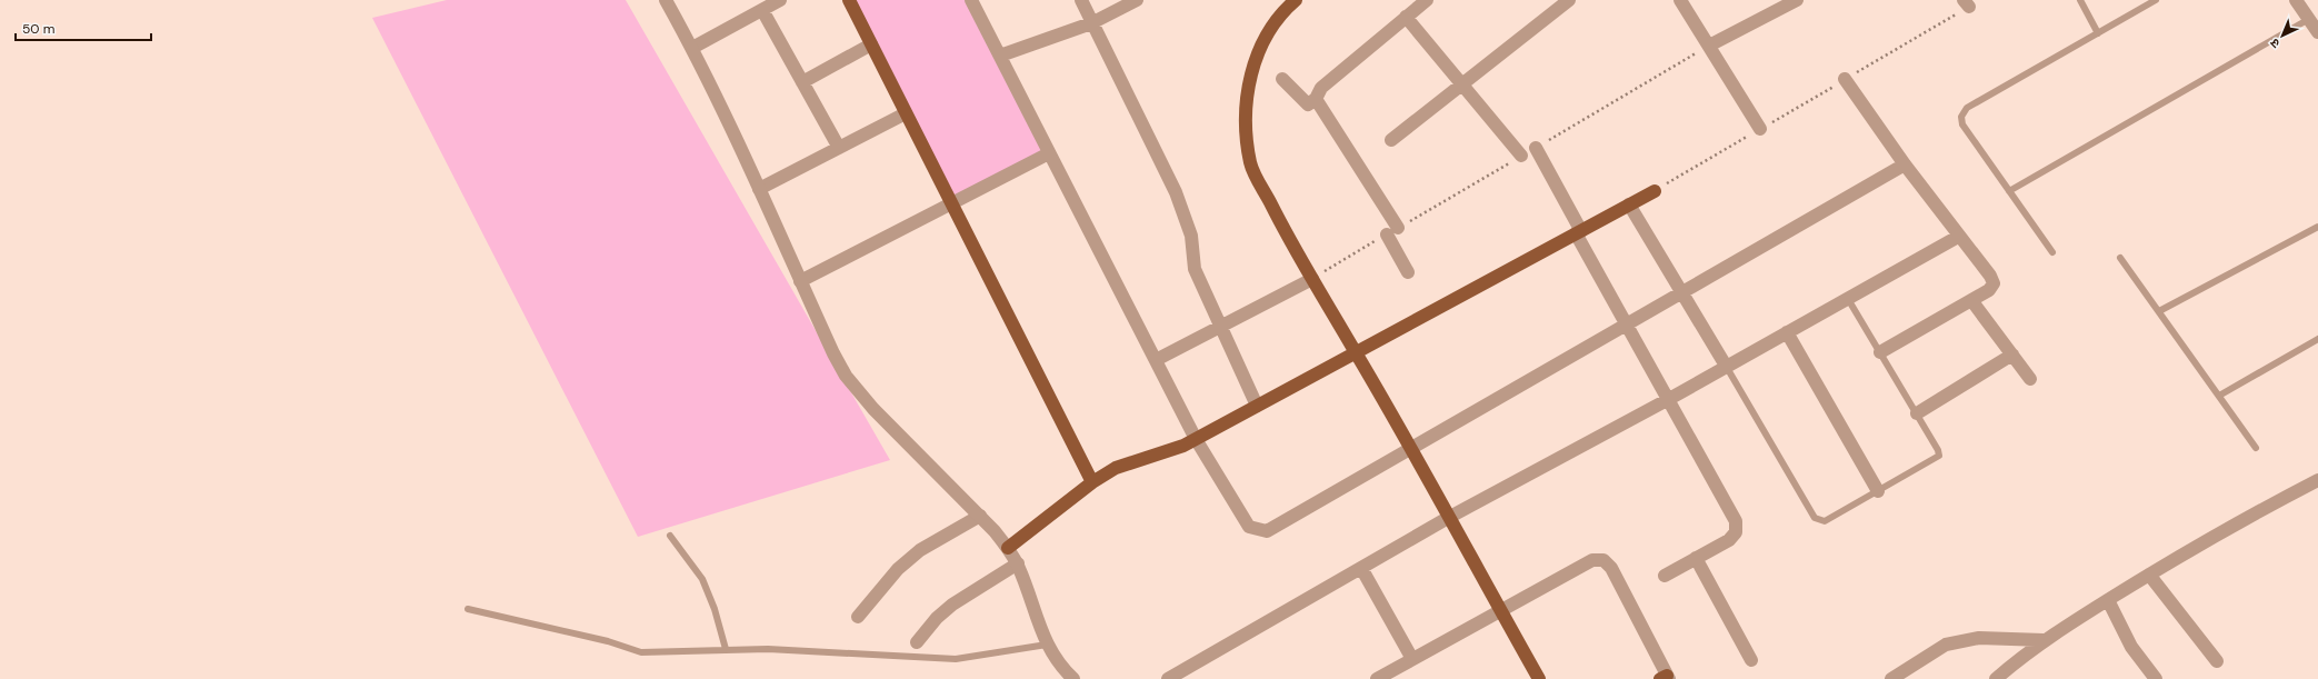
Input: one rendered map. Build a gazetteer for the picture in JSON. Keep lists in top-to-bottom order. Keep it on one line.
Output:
{"scale_bar":"50 m","north":"bottom left"}
